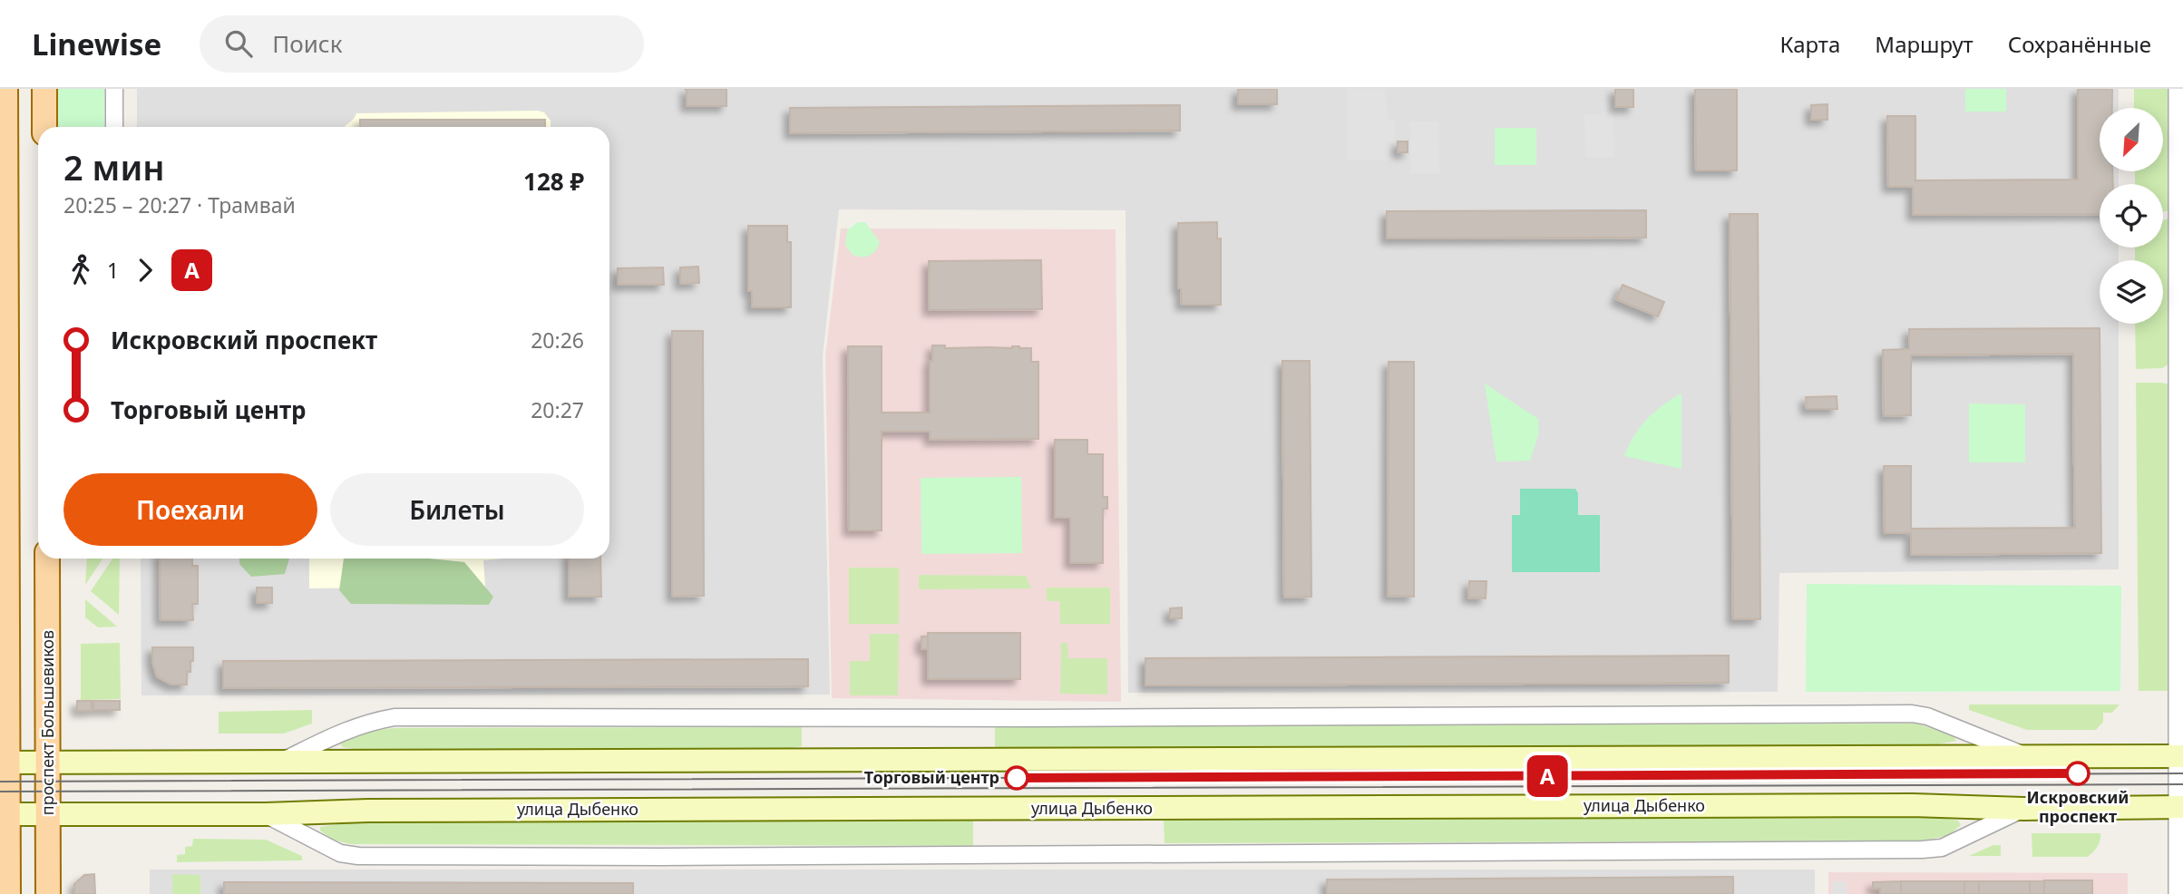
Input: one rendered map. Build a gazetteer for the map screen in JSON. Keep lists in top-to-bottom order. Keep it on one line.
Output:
{"streets":{"main road":["проспект Большевиков","улица Дыбенко"]},"crossings":[["проспект Большевиков","улица Дыбенко"]],"places":["Искровский проспект","Торговый центр"],"lines":["tram line А"],"north":"bottom left","page":{"header":"Linewise","search":"Поиск","nav":["Карта","Маршрут","Сохранённые"],"on_map":"А","heading":["2 мин","20:25 – 20:27 · Трамвай","128 ₽"],"legs":["1","А"],"list":[{"name":"Искровский проспект","value":"20:26"},{"name":"Торговый центр","value":"20:27"}],"buttons":["Поехали","Билеты"]}}
